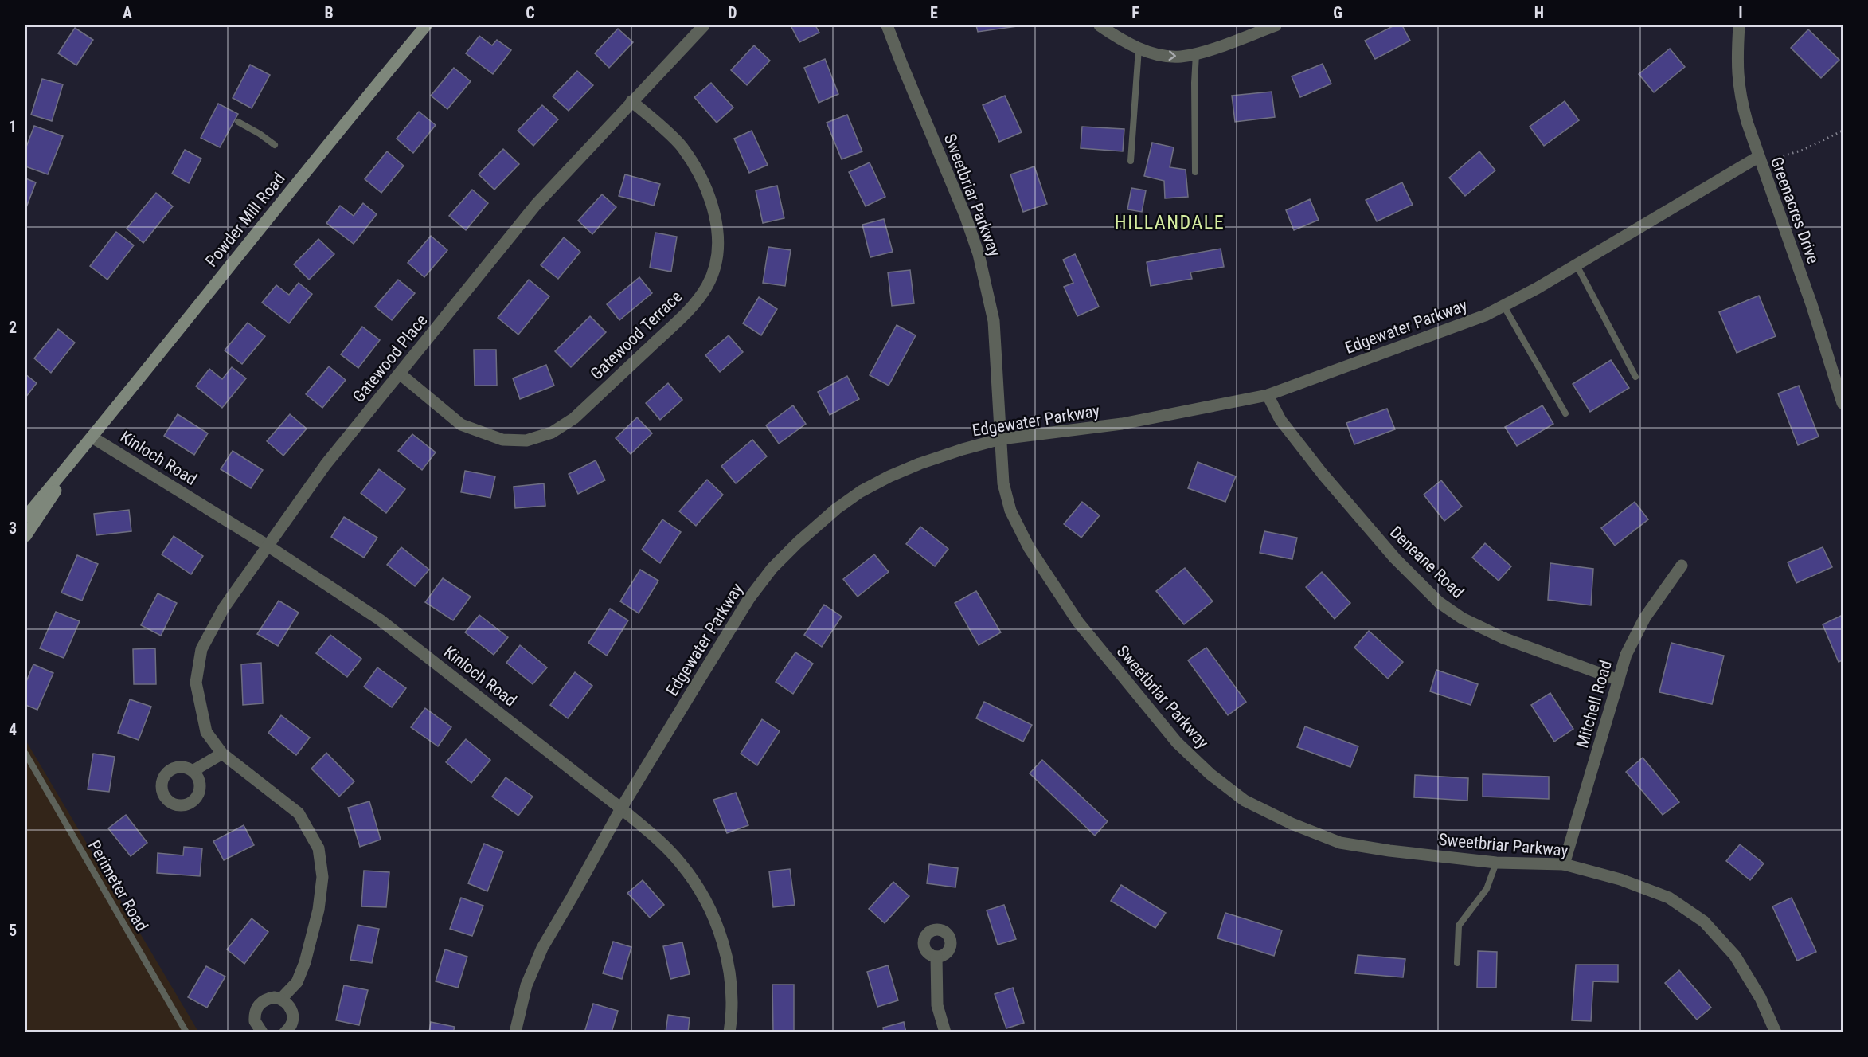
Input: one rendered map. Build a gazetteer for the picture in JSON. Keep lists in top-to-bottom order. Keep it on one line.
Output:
{"streets":{"main road":["Powder Mill Road"],"street":["Sweetbriar Parkway","Greenacres Drive","Edgewater Parkway","Gatewood Terrace","Gatewood Place","Kinloch Road","Deneane Road","Mitchell Road"],"lane":["Perimeter Road"]},"crossings":[["Sweetbriar Parkway","Edgewater Parkway"],["Sweetbriar Parkway","Mitchell Road"],["Greenacres Drive","Edgewater Parkway"],["Powder Mill Road","Kinloch Road"],["Edgewater Parkway","Kinloch Road"],["Edgewater Parkway","Deneane Road"],["Gatewood Terrace","Gatewood Place"],["Gatewood Place","Kinloch Road"],["Deneane Road","Mitchell Road"]],"districts":["HILLANDALE"],"grid":{"columns":["A","B","C","D","E","F","G","H","I"],"rows":["1","2","3","4","5"]}}
